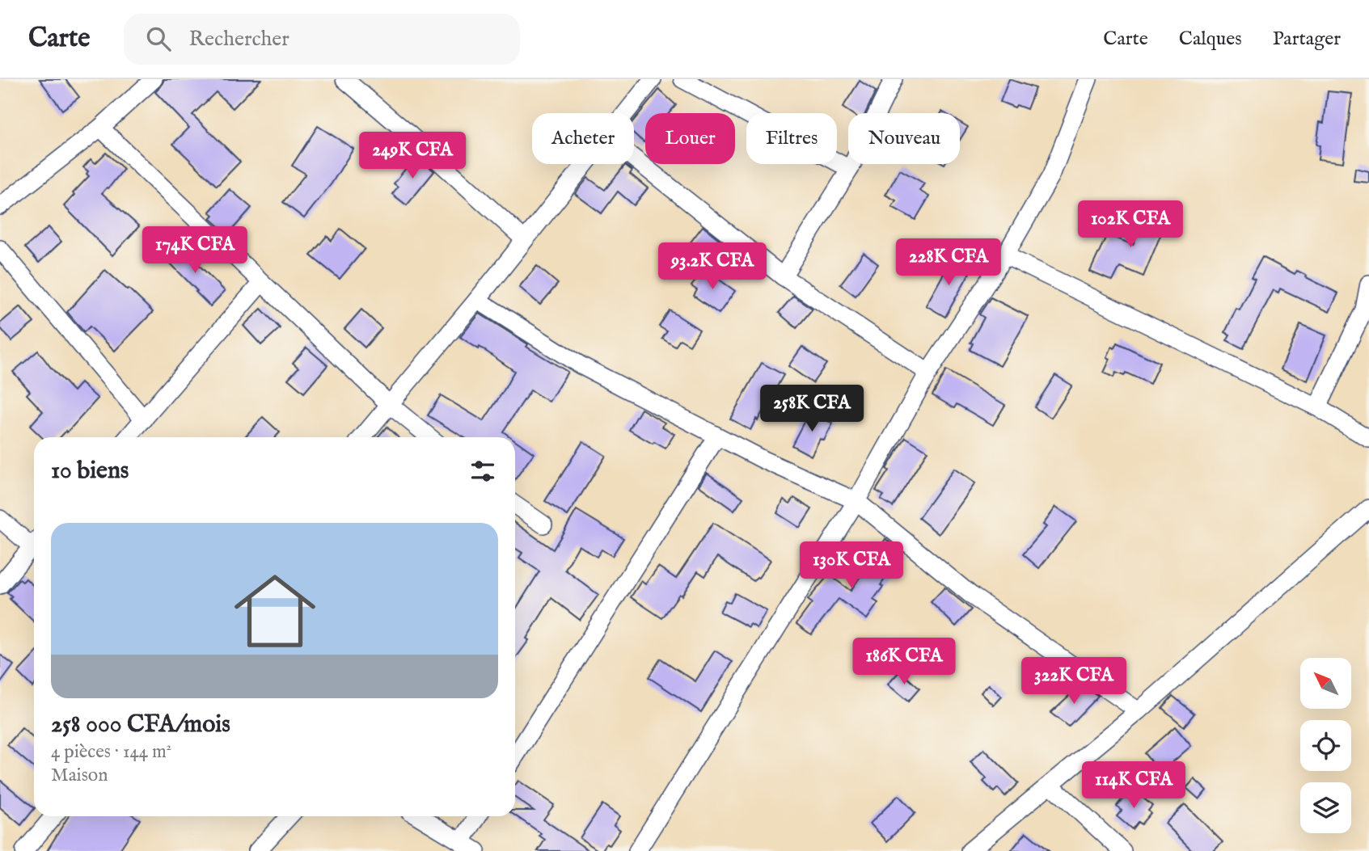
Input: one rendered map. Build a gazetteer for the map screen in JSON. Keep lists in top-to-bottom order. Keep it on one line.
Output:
{"north":"top left","page":{"header":"Carte","search":"Rechercher","nav":["Carte","Calques","Partager"],"chip":["Acheter","Louer","Filtres","Nouveau"],"price":["249K CFA","102K CFA","174K CFA","228K CFA","93.2K CFA","258K CFA","130K CFA","186K CFA","322K CFA","114K CFA"],"heading":"10 biens","list":[{"name":"258 000 CFA/mois","note":"4 pièces · 144 m² · Maison"}]}}
